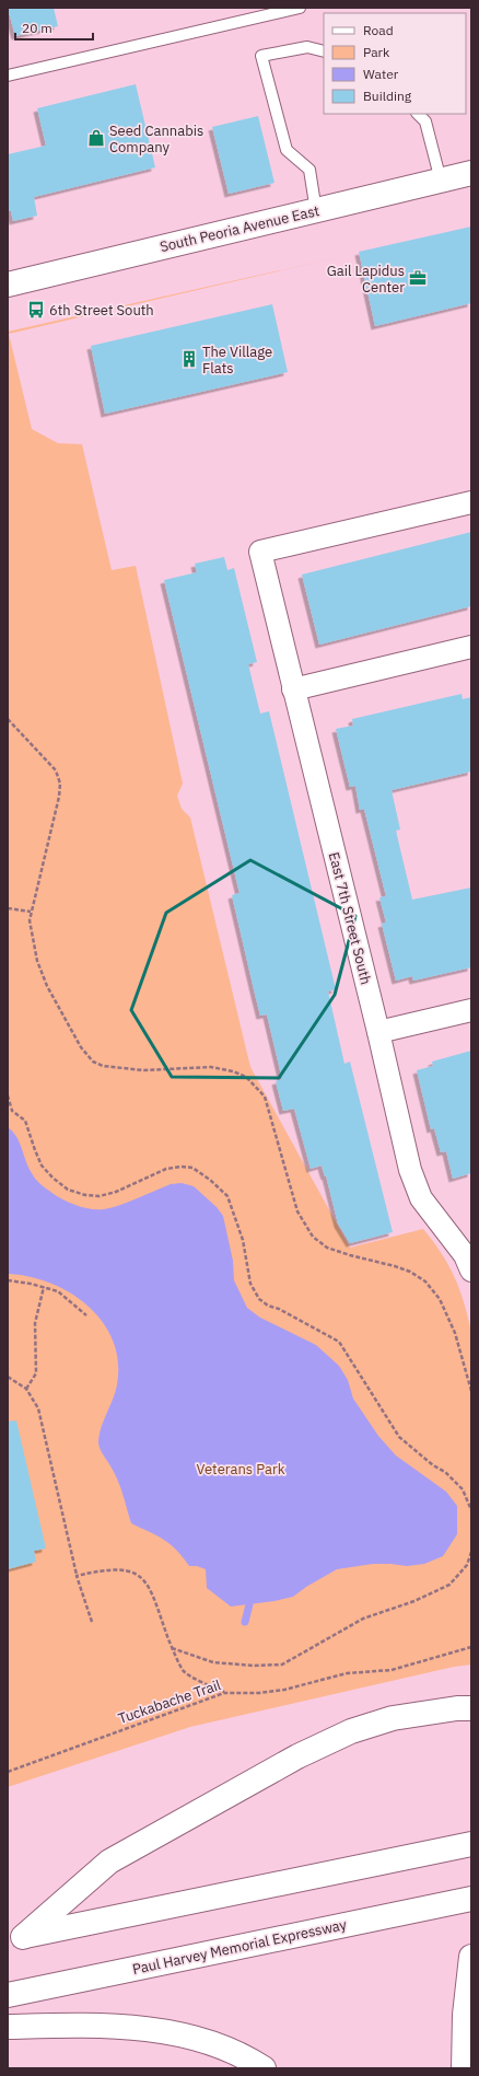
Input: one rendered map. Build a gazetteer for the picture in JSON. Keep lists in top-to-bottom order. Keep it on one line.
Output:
{"streets":{"main road":["South Peoria Avenue East","Paul Harvey Memorial Expressway"],"street":["East 7th Street South"],"path":["Tuckabache Trail"]},"parks":["Veterans Park"],"places":{"shop":["Seed Cannabis Company"],"office":["Gail Lapidus Center"],"bus stop":["6th Street South"],"building":["The Village Flats"]},"legend":["Road","Park","Water","Building"],"scale_bar":"20 m"}
